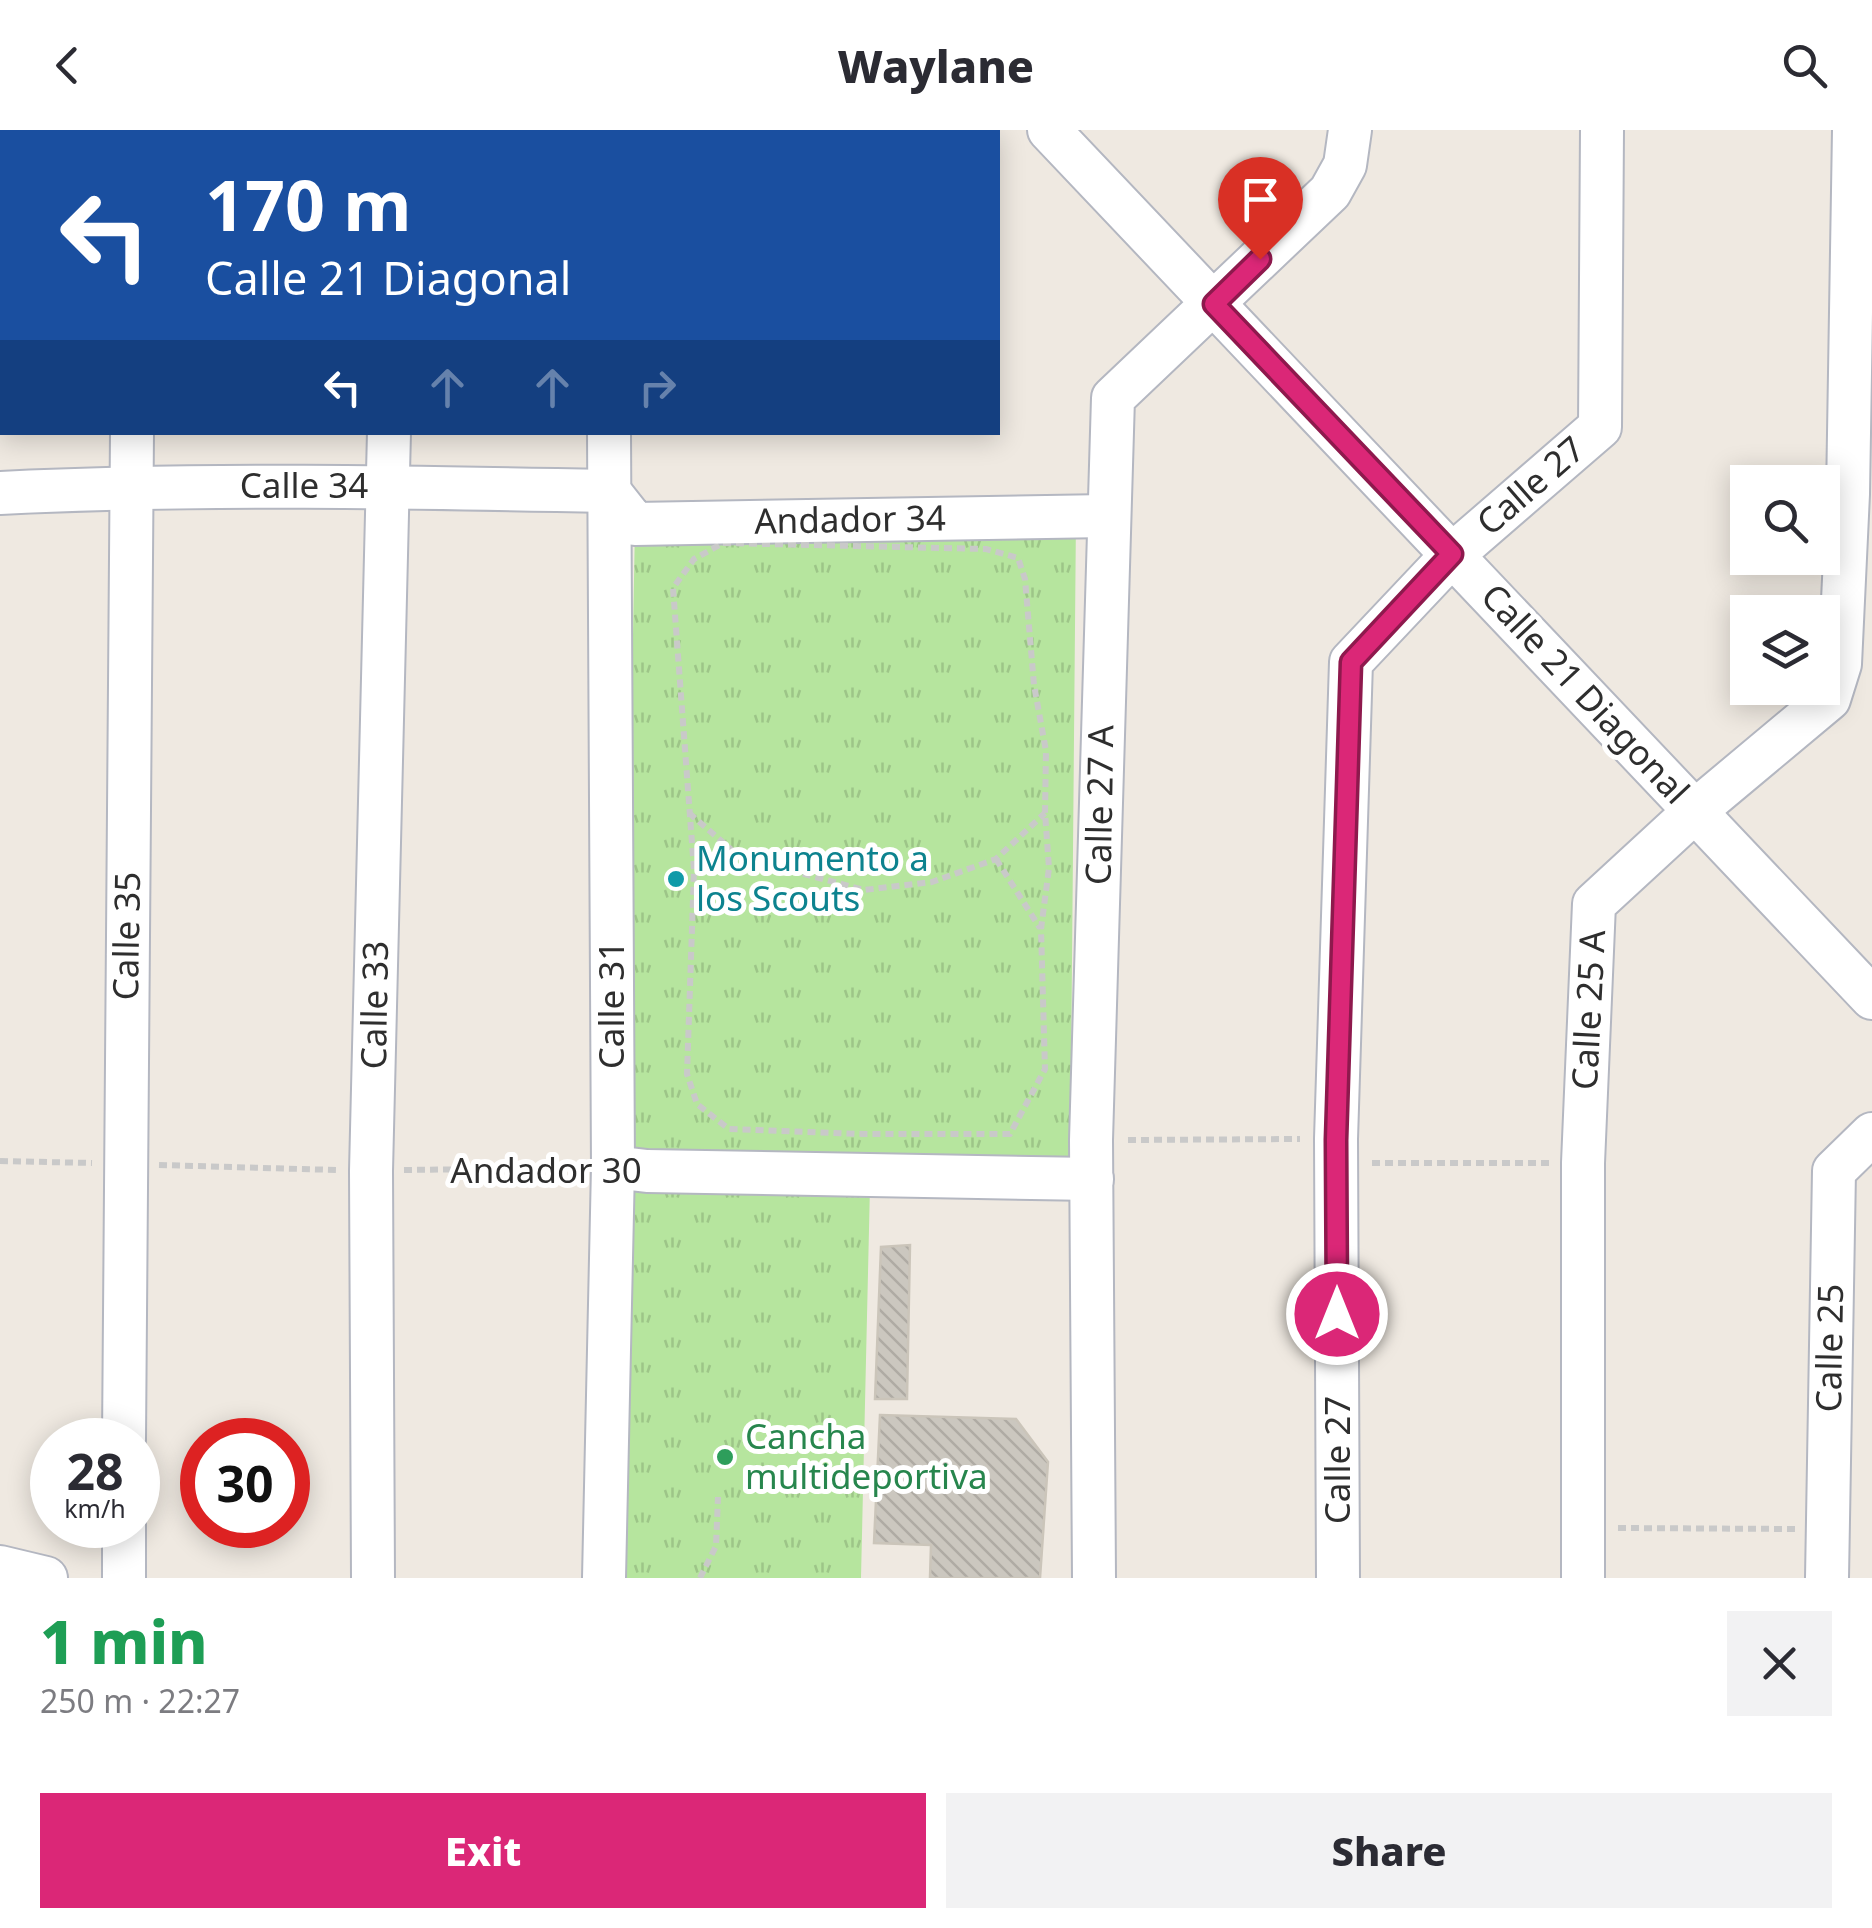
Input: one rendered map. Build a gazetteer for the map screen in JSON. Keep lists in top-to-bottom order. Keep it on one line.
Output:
{"streets":{"street":["Calle 34","Calle 27","Andador 34","Calle 21 Diagonal","Calle 27 A","Calle 35","Calle 33","Calle 31","Calle 25 A","Andador 30","Calle 25"]},"crossings":[["Calle 34","Andador 34"],["Calle 34","Calle 35"],["Calle 34","Calle 33"],["Calle 34","Calle 31"],["Calle 27","Calle 21 Diagonal"],["Andador 34","Calle 27 A"],["Andador 34","Calle 31"],["Calle 21 Diagonal","Calle 27 A"],["Calle 21 Diagonal","Calle 25 A"],["Calle 27 A","Andador 30"],["Calle 35","Andador 30"],["Calle 33","Andador 30"],["Calle 31","Andador 30"]],"places":["Monumento a los Scouts","Cancha multideportiva"],"page":{"header":"Waylane","turn":["170 m","Calle 21 Diagonal"],"speed":"28 km/h","limit":"30","heading":["1 min","250 m · 22:27"],"buttons":["Exit","Share"]}}
